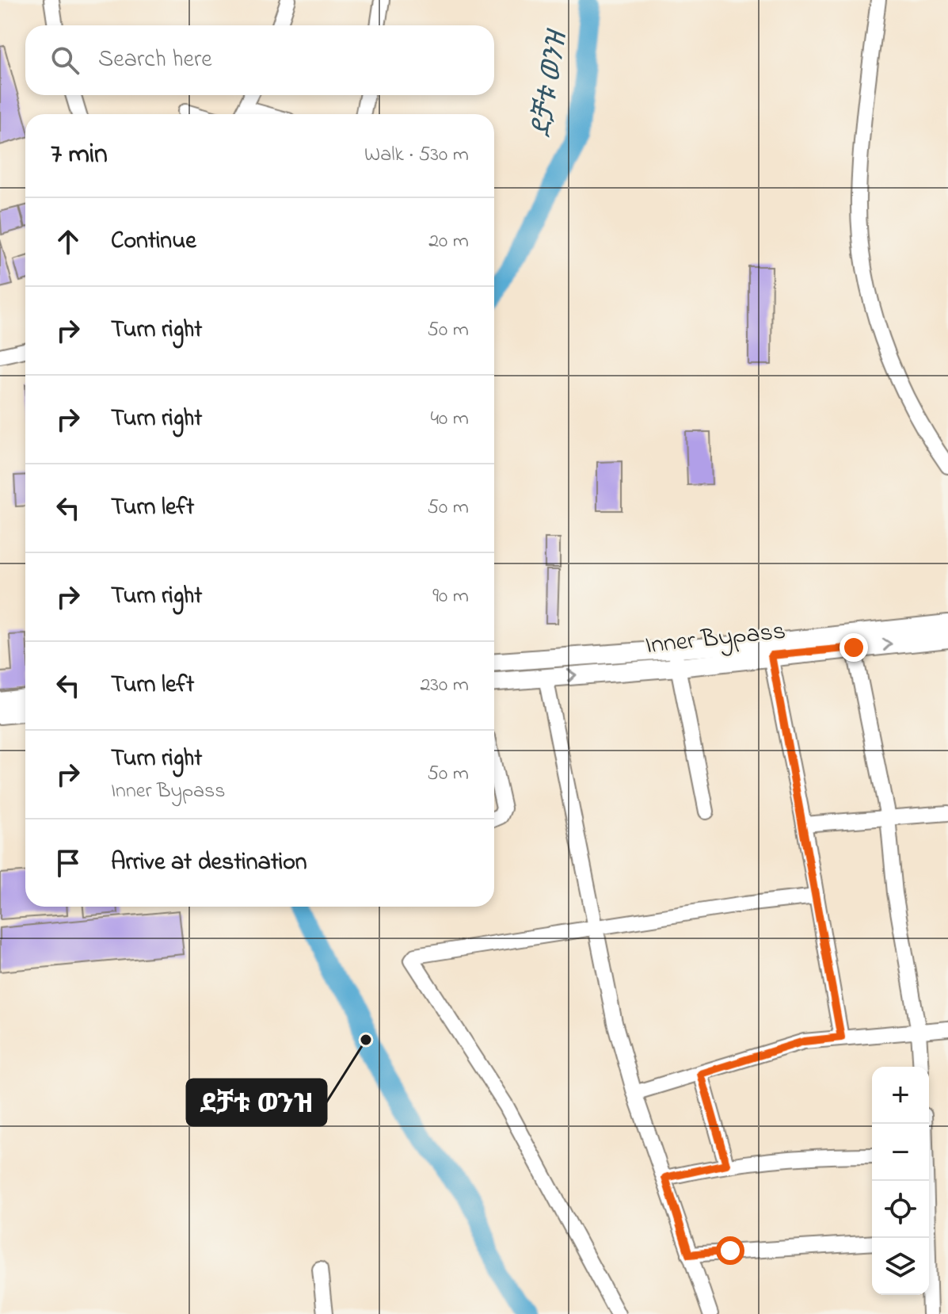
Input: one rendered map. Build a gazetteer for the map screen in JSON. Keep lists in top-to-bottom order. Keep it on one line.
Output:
{"streets":{"main road":["Inner Bypass"]},"water":["ደቻቱ ወንዝ"],"places":["ደቻቱ ወንዝ"],"page":{"search":"Search here","heading":["7 min","Walk · 530 m"],"list":[["Continue","20 m"],["Turn right","50 m"],["Turn right","40 m"],["Turn left","50 m"],["Turn right","90 m"],["Turn left","230 m"],["Turn right","Inner Bypass","50 m"],"Arrive at destination"],"map_buttons":["+","−"]}}
